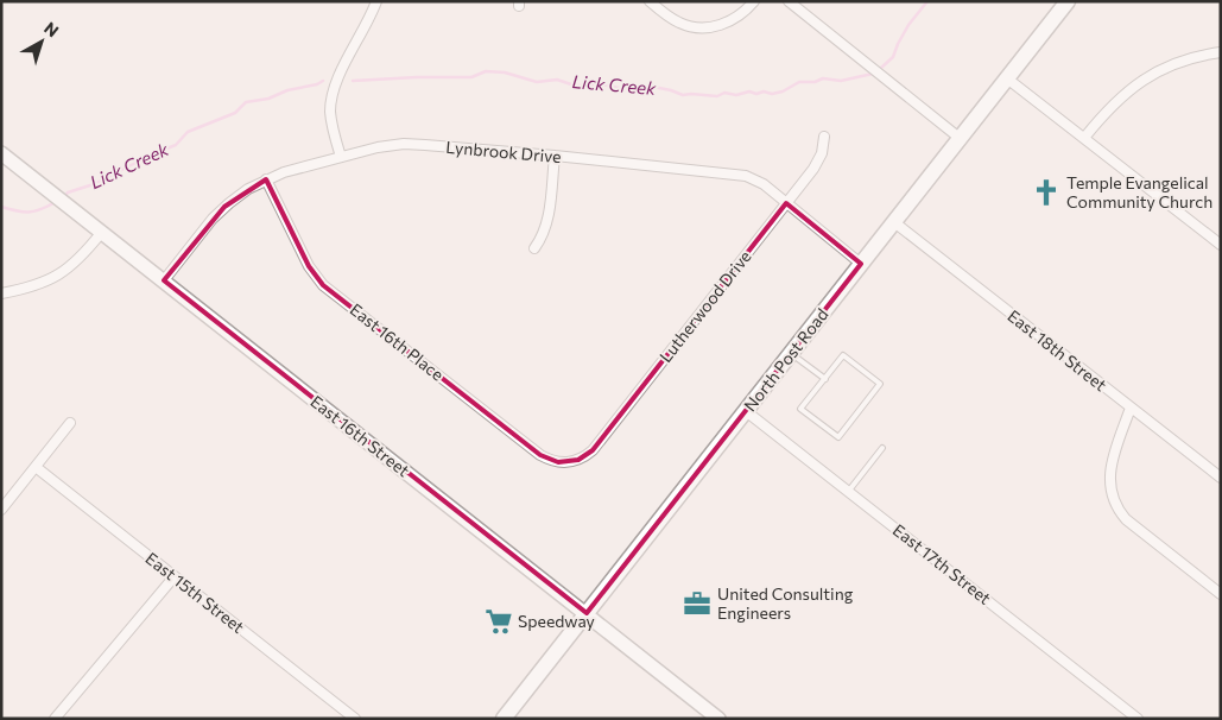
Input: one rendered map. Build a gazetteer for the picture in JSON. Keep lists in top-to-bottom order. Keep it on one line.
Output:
{"streets":{"main road":["North Post Road"],"street":["Lynbrook Drive","Lutherwood Drive","East 16th Place","East 18th Street","East 16th Street","East 17th Street","East 15th Street"]},"crossings":[["Lynbrook Drive","Lutherwood Drive"],["Lynbrook Drive","East 16th Place"],["Lynbrook Drive","North Post Road"],["Lynbrook Drive","East 16th Street"],["Lutherwood Drive","East 16th Place"],["East 18th Street","North Post Road"],["North Post Road","East 16th Street"],["North Post Road","East 17th Street"]],"water":["Lick Creek"],"places":{"church":["Temple Evangelical Community Church"],"office":["United Consulting Engineers"],"supermarket":["Speedway"]},"north":"top right"}
